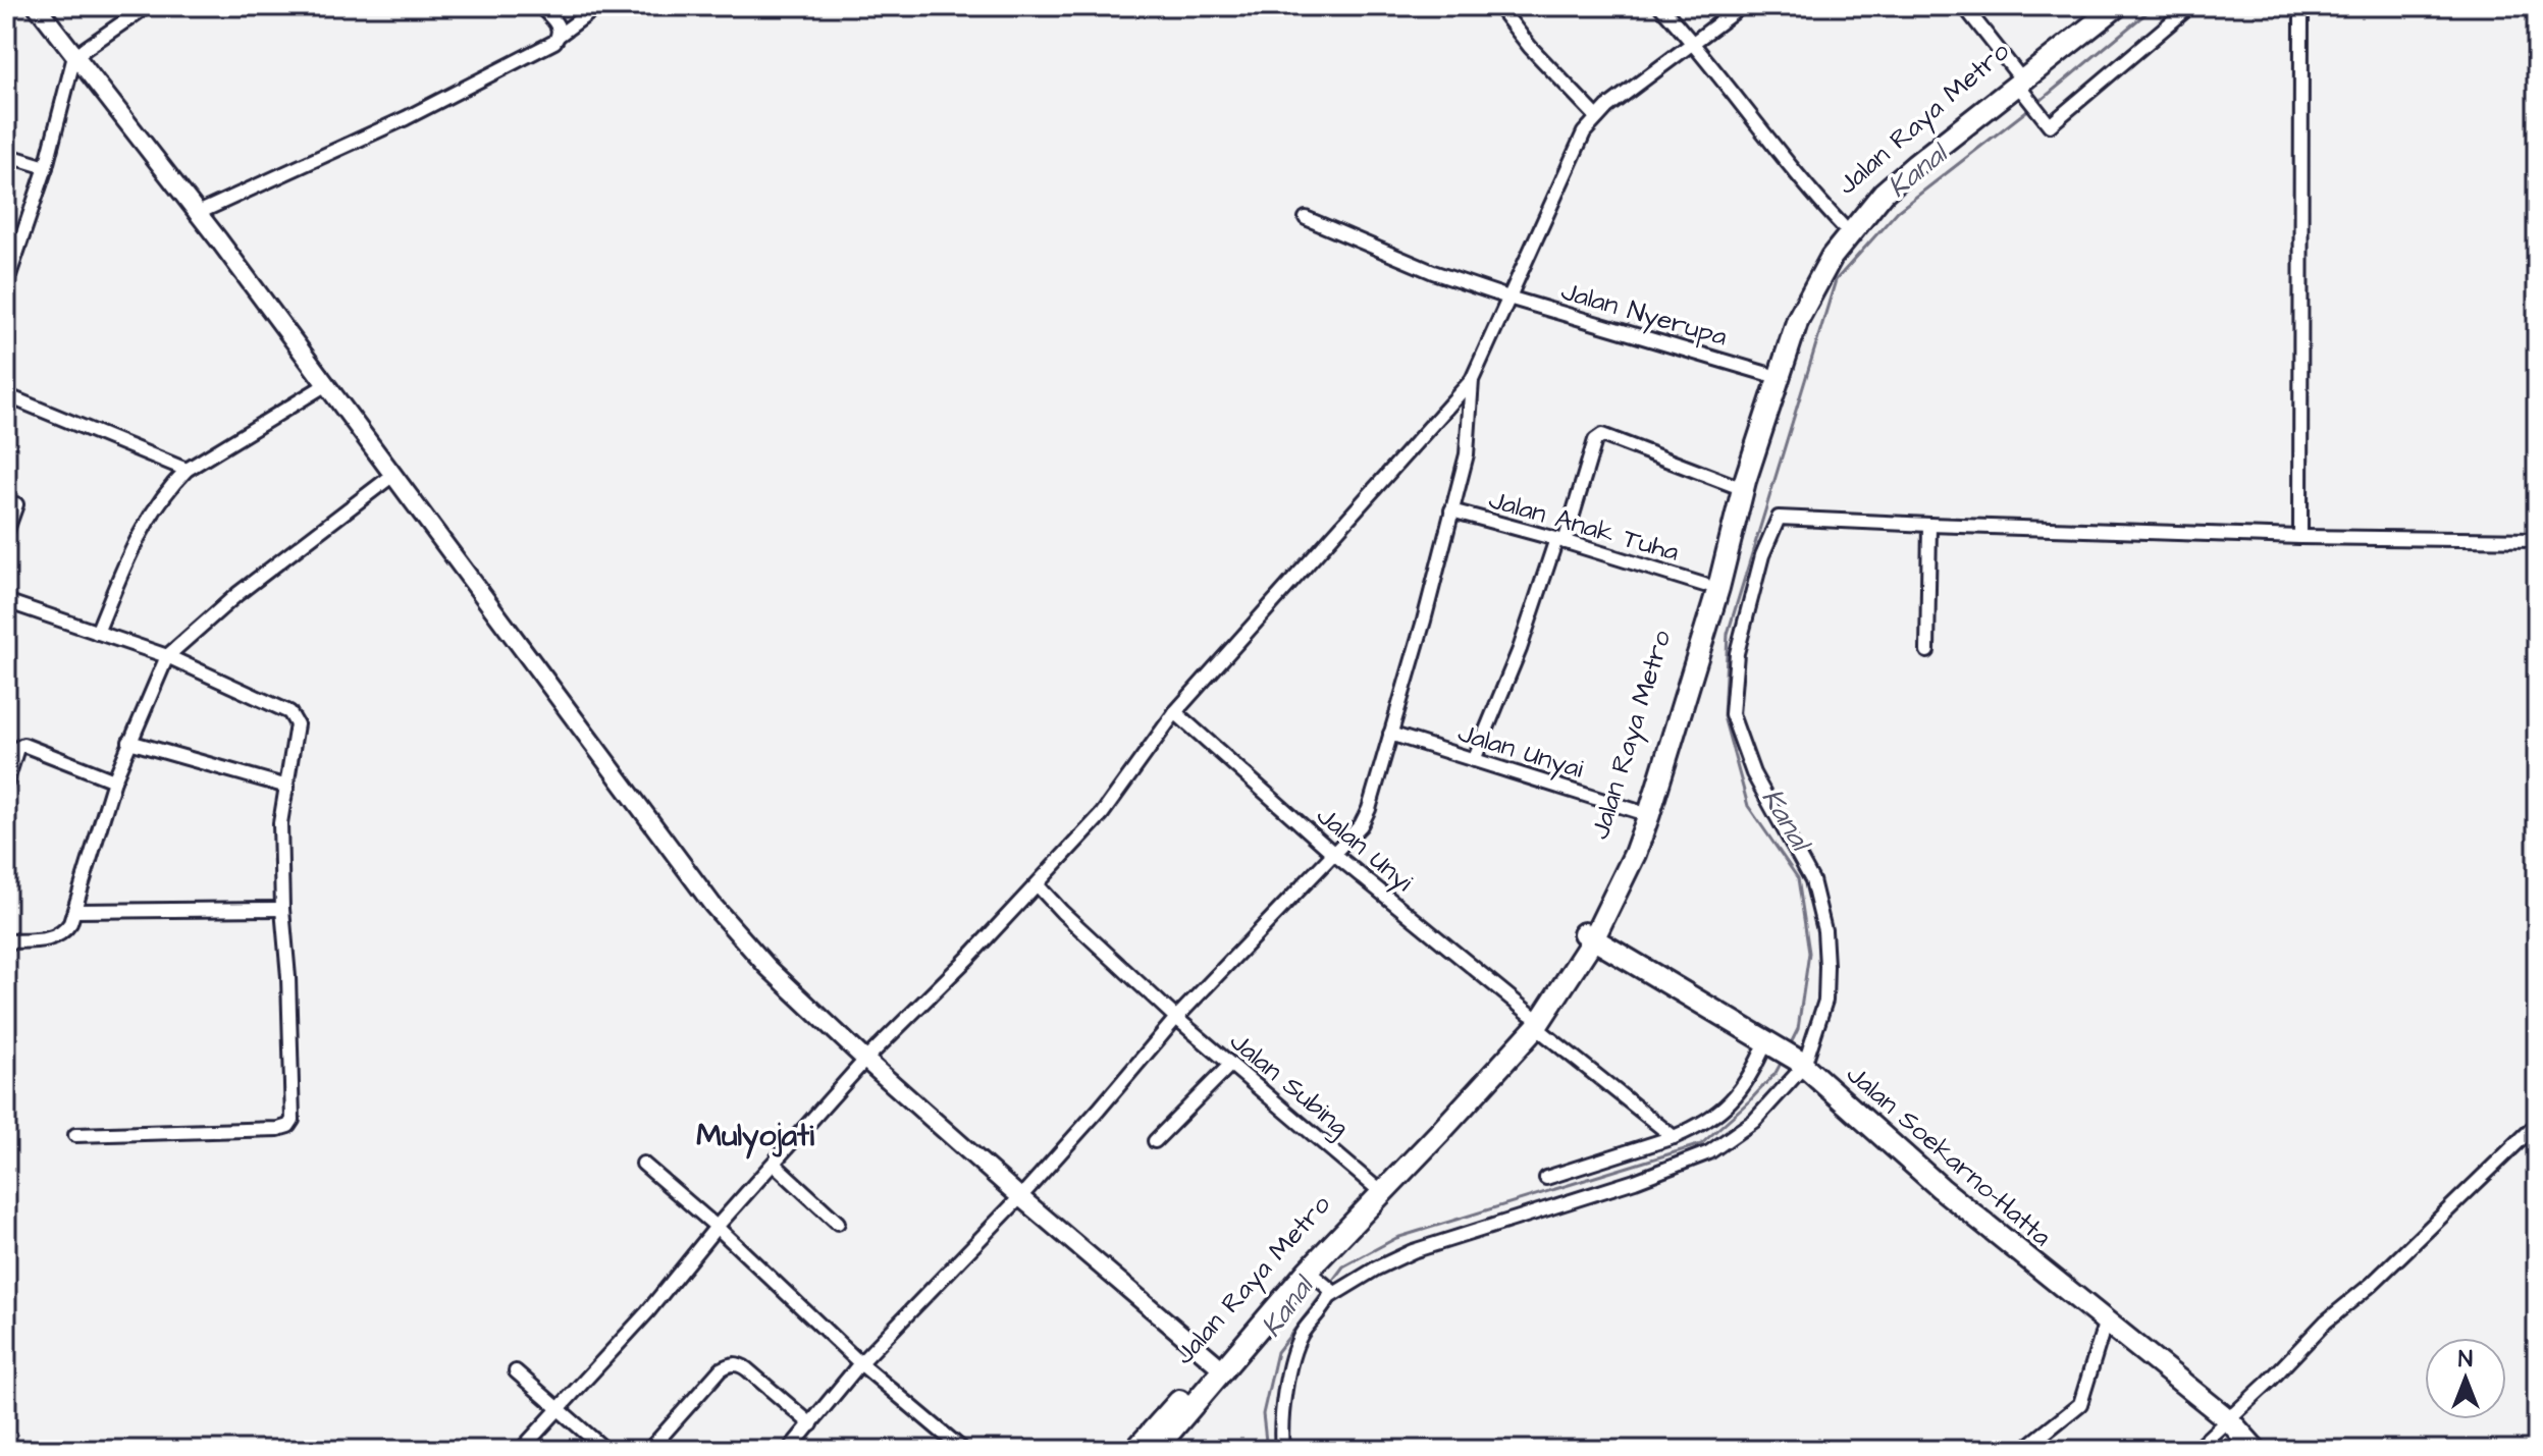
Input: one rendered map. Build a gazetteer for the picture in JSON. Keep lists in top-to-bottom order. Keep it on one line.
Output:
{"streets":{"main road":["Jalan Raya Metro","Jalan Soekarno-Hatta"],"street":["Jalan Nyerupa","Jalan Anak Tuha","Jalan Unyai","Jalan Unyi","Jalan Subing"]},"crossings":[["Jalan Raya Metro","Jalan Nyerupa"],["Jalan Raya Metro","Jalan Anak Tuha"],["Jalan Raya Metro","Jalan Unyai"],["Jalan Raya Metro","Jalan Unyi"],["Jalan Raya Metro","Jalan Subing"],["Jalan Raya Metro","Jalan Soekarno-Hatta"]],"districts":["Mulyojati"],"water":["Kanal"],"north":"top"}
